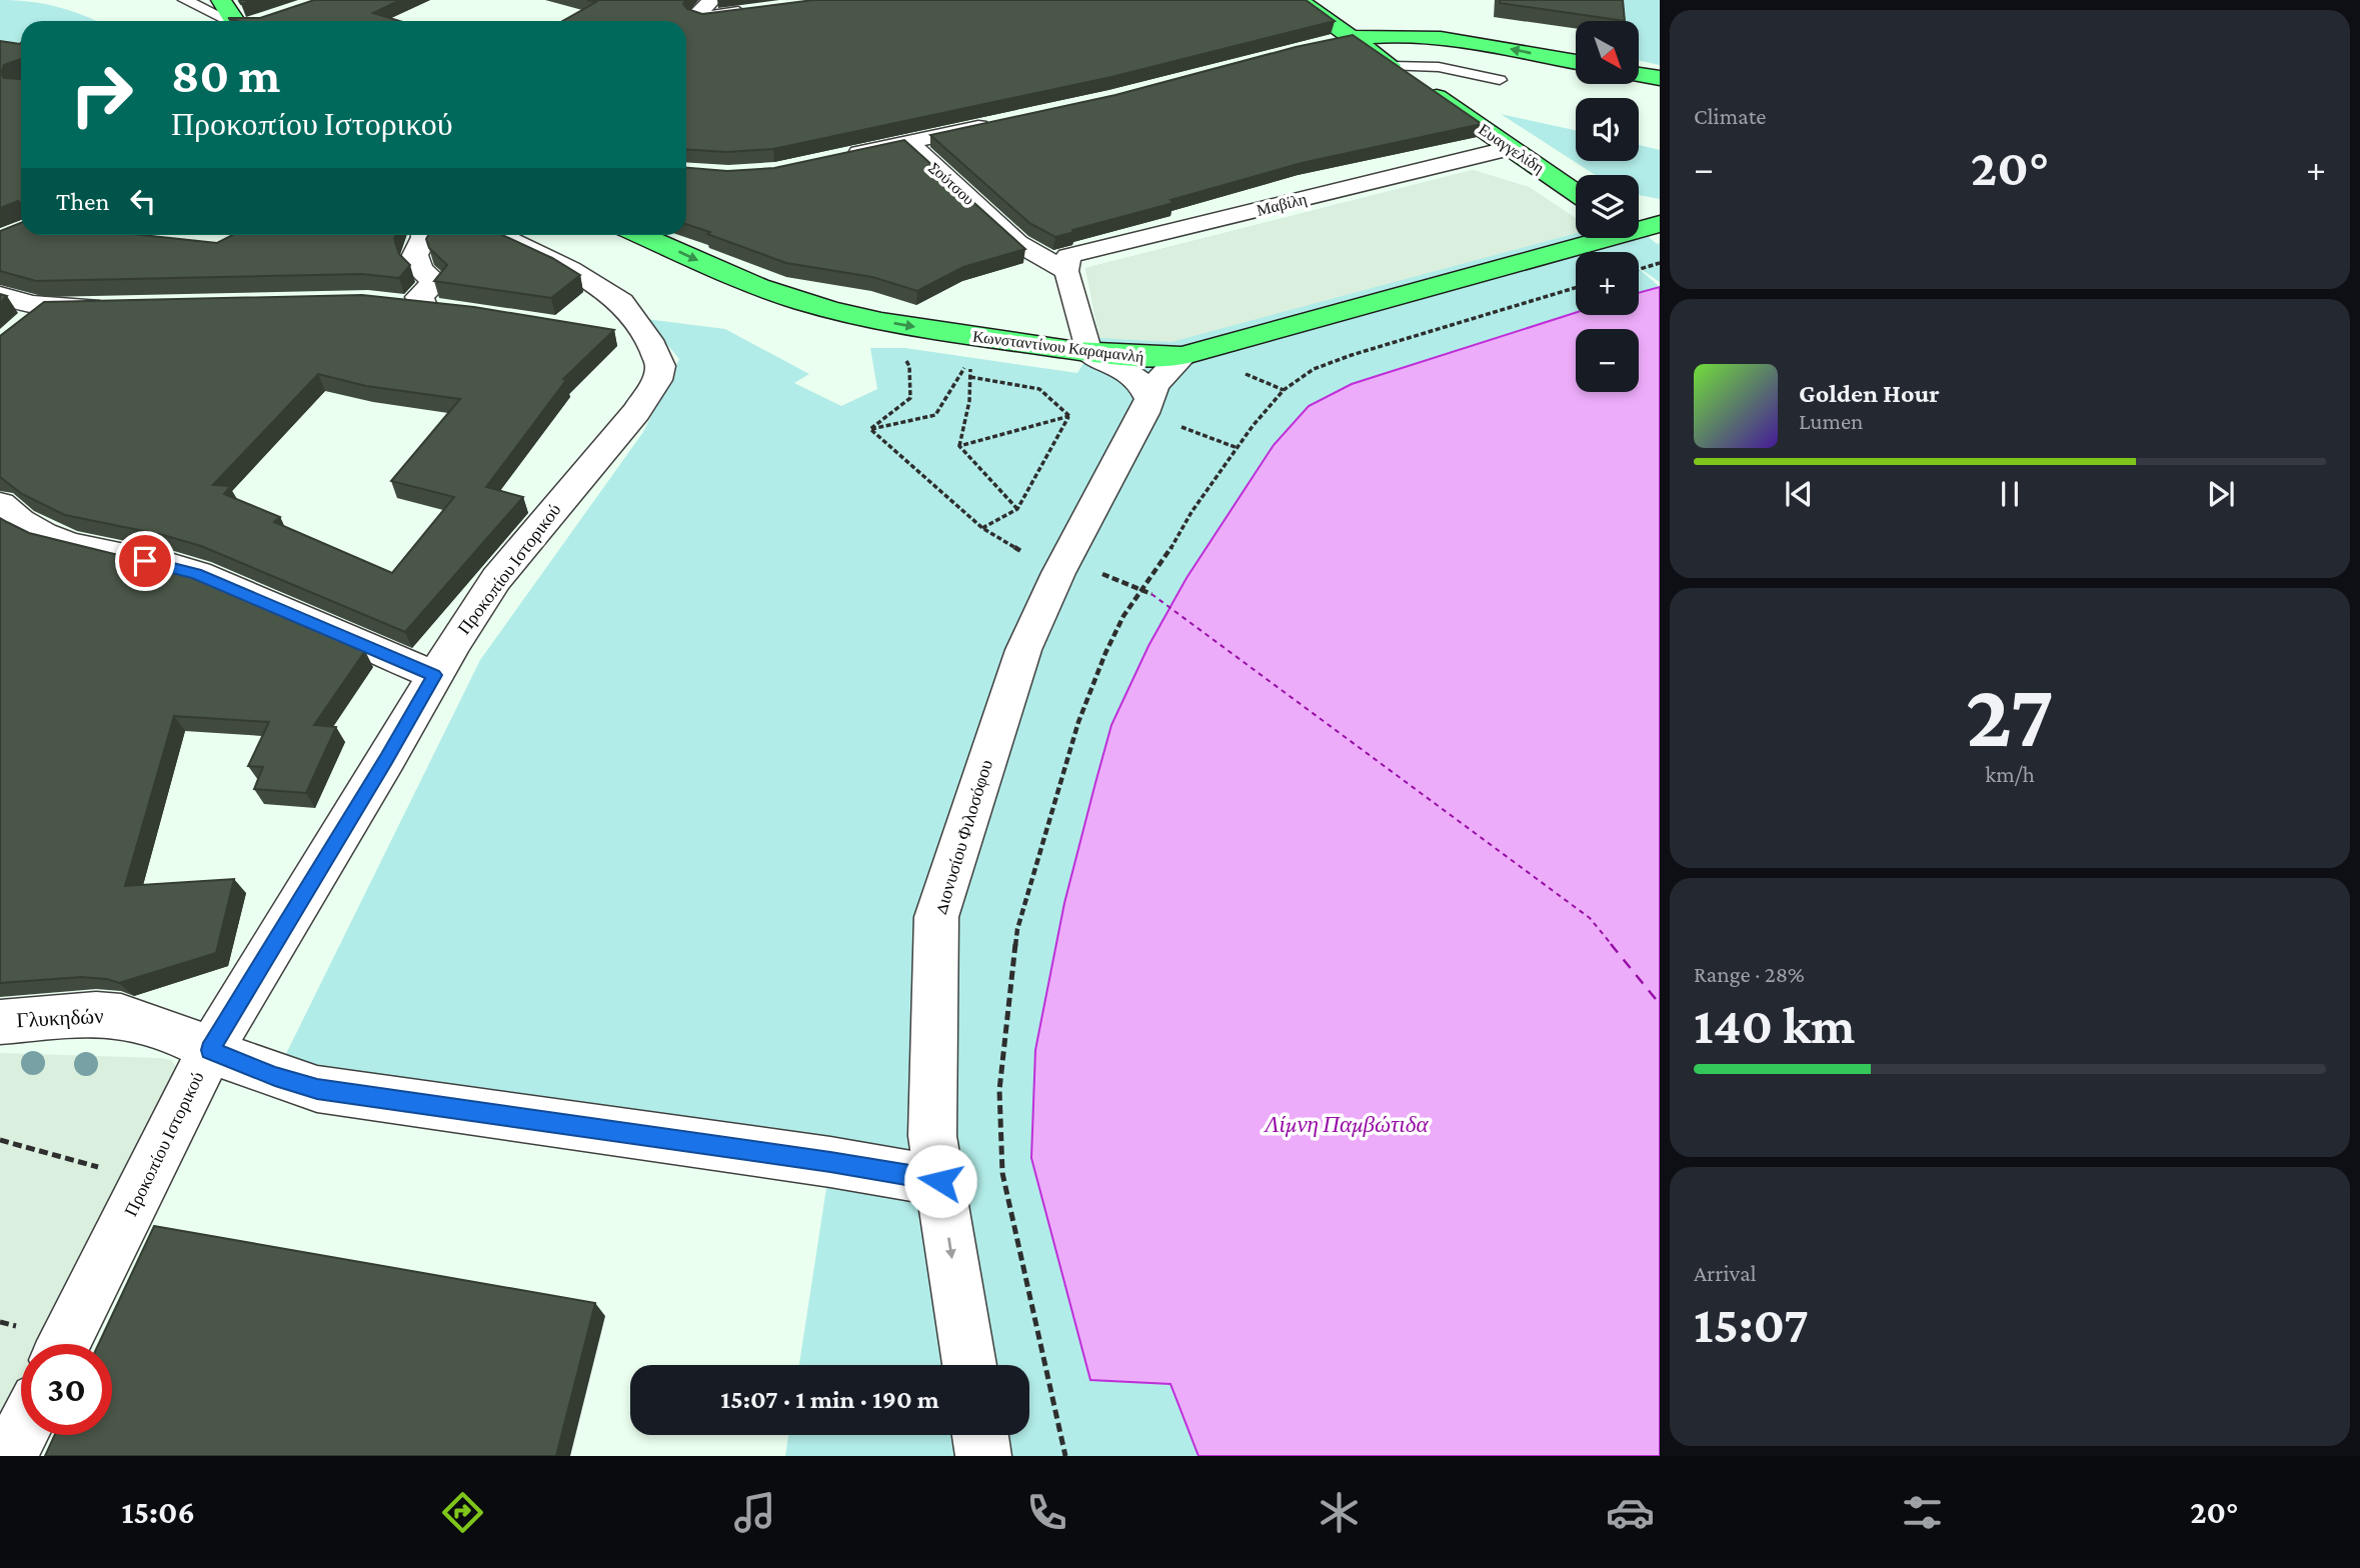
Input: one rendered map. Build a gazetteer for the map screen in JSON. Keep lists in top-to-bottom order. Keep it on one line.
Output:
{"streets":{"main road":["Ευαγγελίδη","Κωνσταντίνου Καραμανλή"],"street":["Σούτσου","Μαβίλη","Προκοπίου Ιστορικού","Διονυσίου Φιλοσόφου","Γλυκηδών"]},"crossings":[["Ευαγγελίδη","Μαβίλη"],["Σούτσου","Μαβίλη"],["Κωνσταντίνου Καραμανλή","Διονυσίου Φιλοσόφου"],["Προκοπίου Ιστορικού","Γλυκηδών"],["Διονυσίου Φιλοσόφου","Γλυκηδών"]],"one_way":["Κωνσταντίνου Καραμανλή"],"water":["Λίμνη Παμβώτιδα"],"north":"bottom right","page":{"tile":["Climate",["27","km/h"],["Range · 28%","140 km"],["Arrival","15:07"]],"map_buttons":["+","−"],"turn":["80 m","Προκοπίου Ιστορικού"],"heat":["−","20°","+"],"then":"Then","song":["Golden Hour","Lumen"],"limit":"30","trip":"15:07 · 1 min · 190 m","tabs":["15:06","20°"]}}
